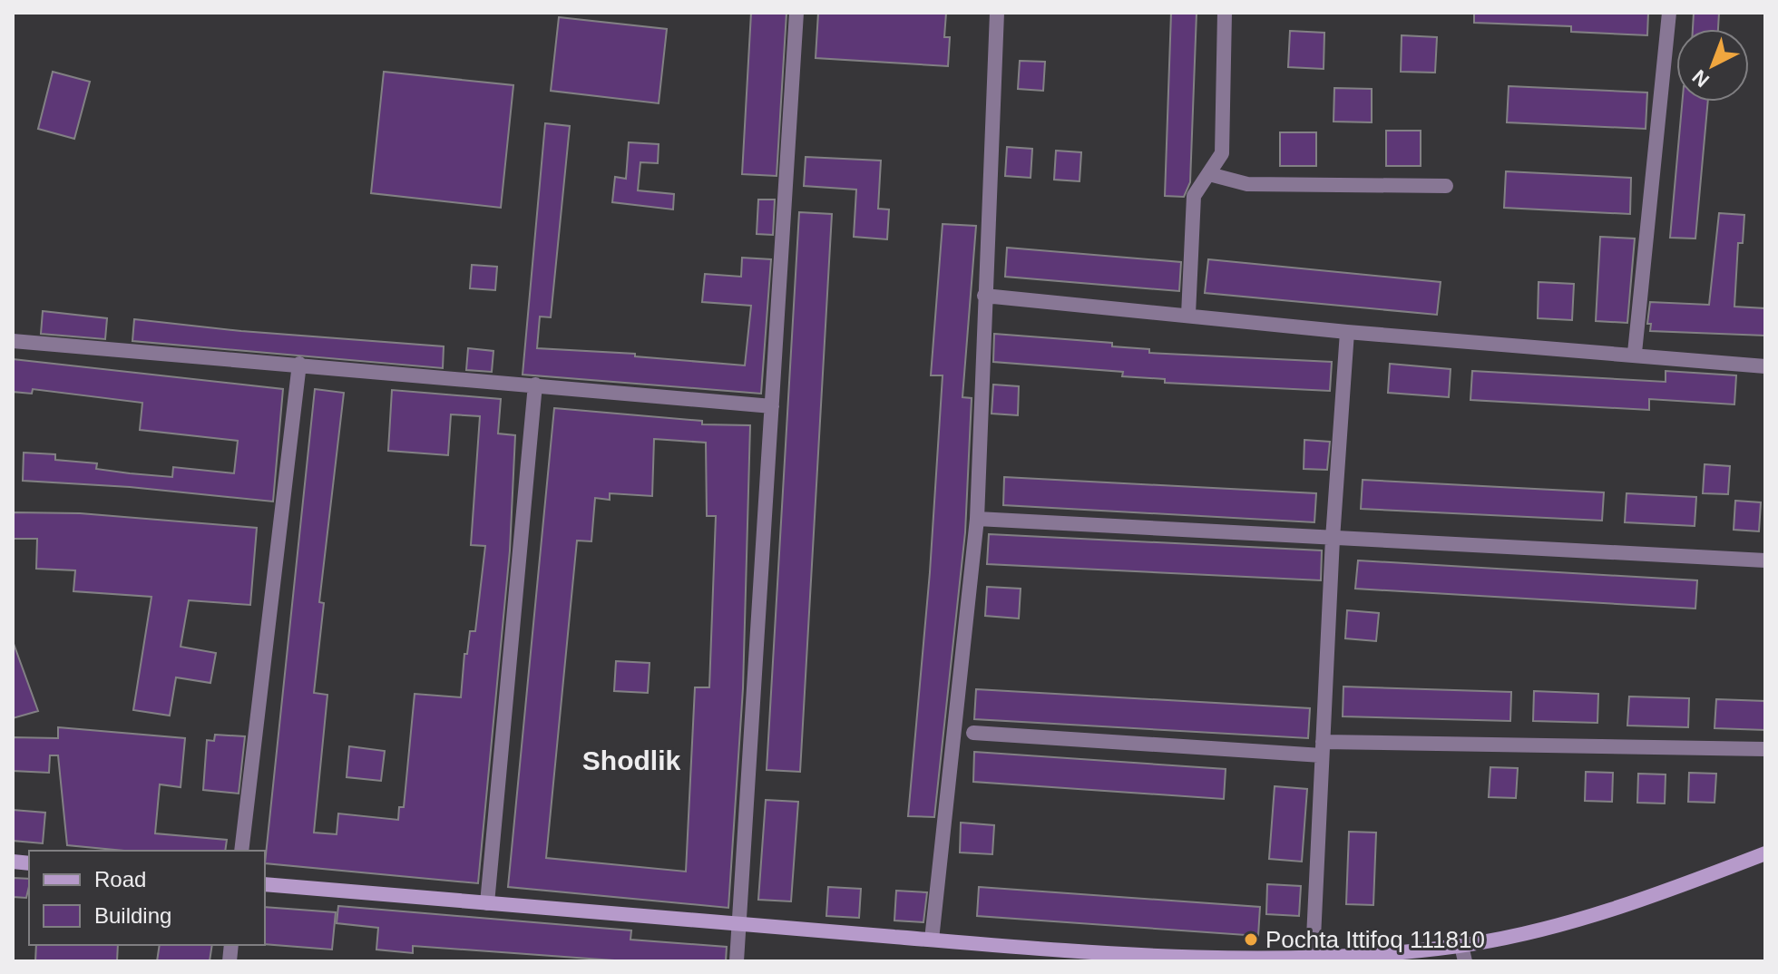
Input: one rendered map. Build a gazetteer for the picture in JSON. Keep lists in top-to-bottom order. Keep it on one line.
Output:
{"districts":["Shodlik"],"places":["Pochta Ittifoq 111810"],"legend":["Road","Building"],"north":"bottom left"}
